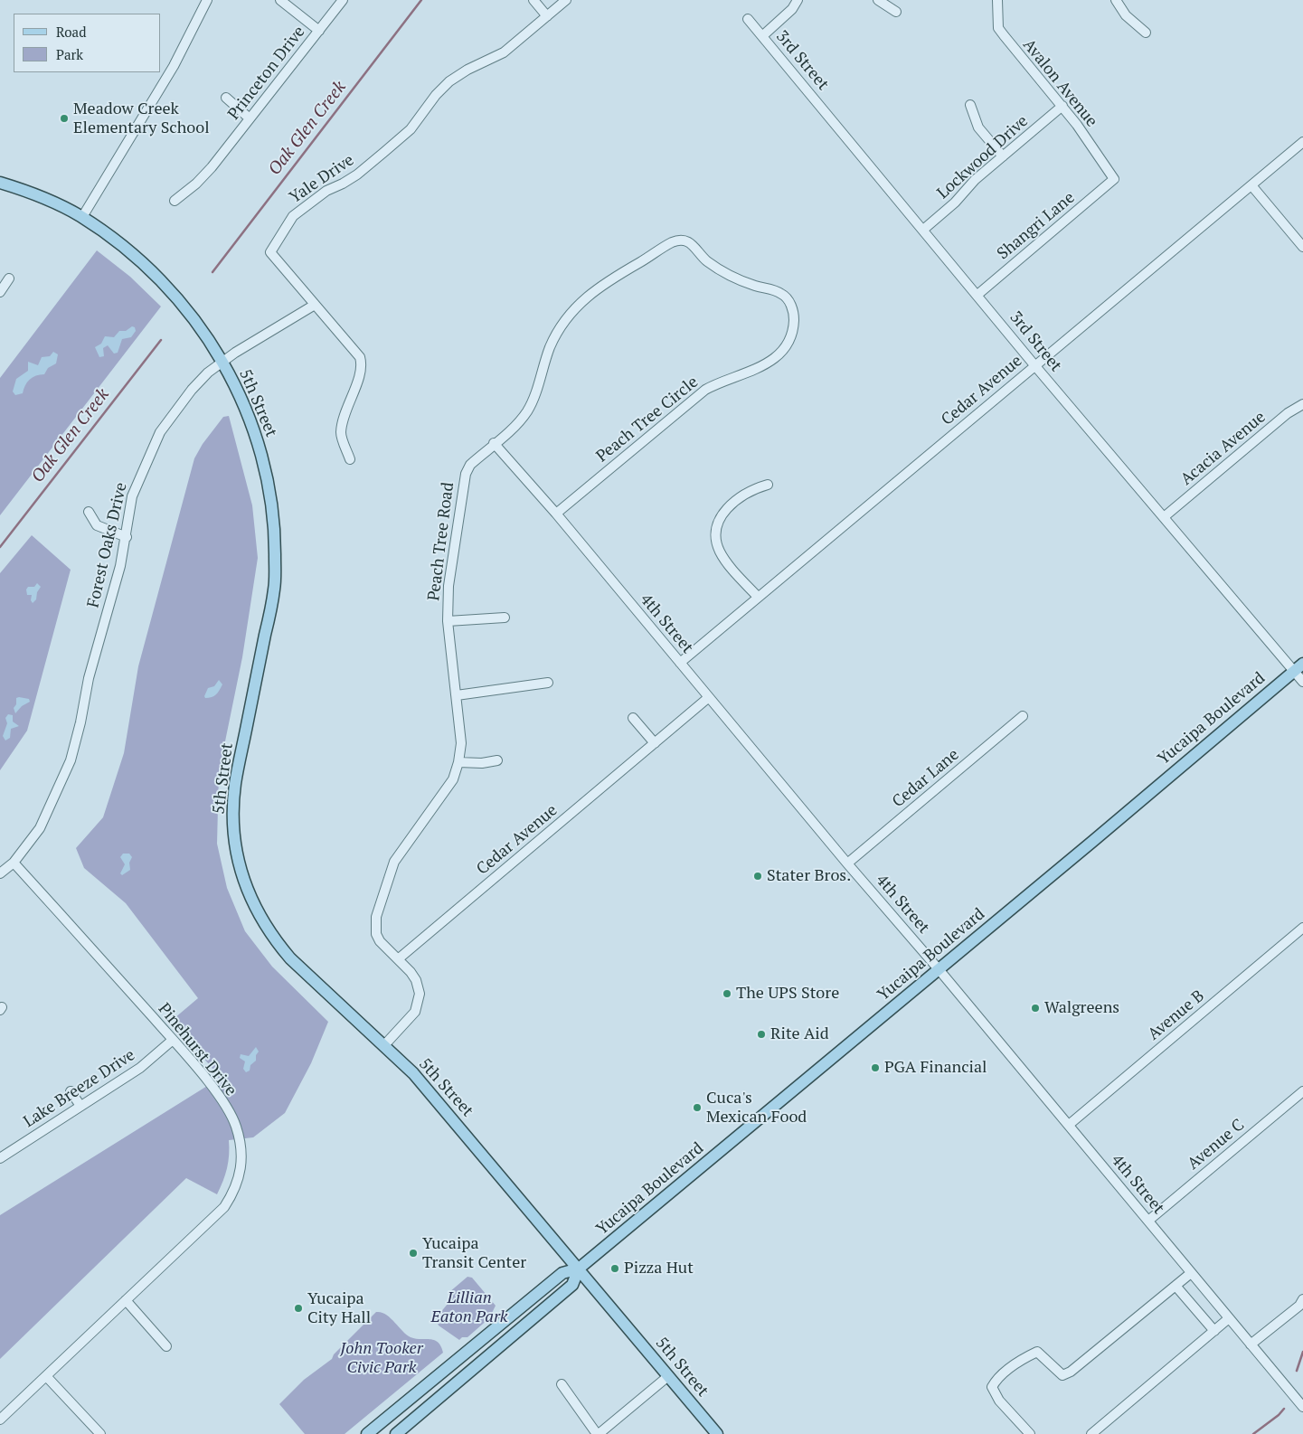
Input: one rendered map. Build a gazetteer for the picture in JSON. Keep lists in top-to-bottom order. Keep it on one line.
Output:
{"streets":{"main road":["5th Street","Yucaipa Boulevard"],"street":["3rd Street","Princeton Drive","Avalon Avenue","Lockwood Drive","Yale Drive","Shangri Lane","Cedar Avenue","Peach Tree Circle","Acacia Avenue","Peach Tree Road","Forest Oaks Drive","4th Street","Cedar Lane","Avenue B","Pinehurst Drive","Lake Breeze Drive","Avenue C"]},"crossings":[["3rd Street","Lockwood Drive"],["3rd Street","Shangri Lane"],["3rd Street","Cedar Avenue"],["3rd Street","Acacia Avenue"],["3rd Street","Yucaipa Boulevard"],["Avalon Avenue","Lockwood Drive"],["Avalon Avenue","Shangri Lane"],["Yale Drive","Forest Oaks Drive"],["Cedar Avenue","Peach Tree Road"],["Cedar Avenue","4th Street"],["5th Street","Peach Tree Road"],["5th Street","Forest Oaks Drive"],["5th Street","Yucaipa Boulevard"],["Peach Tree Circle","Peach Tree Road"],["Peach Tree Circle","4th Street"],["Peach Tree Road","4th Street"],["Forest Oaks Drive","Pinehurst Drive"],["4th Street","Yucaipa Boulevard"],["4th Street","Cedar Lane"],["4th Street","Avenue B"],["4th Street","Avenue C"],["Pinehurst Drive","Lake Breeze Drive"]],"water":["Oak Glen Creek"],"parks":["Lillian Eaton Park","John Tooker Civic Park"],"places":["Meadow Creek Elementary School","Stater Bros.","The UPS Store","Walgreens","Rite Aid","PGA Financial","Cuca's Mexican Food","Yucaipa Transit Center","Pizza Hut","Yucaipa City Hall"],"legend":["Road","Park"]}
